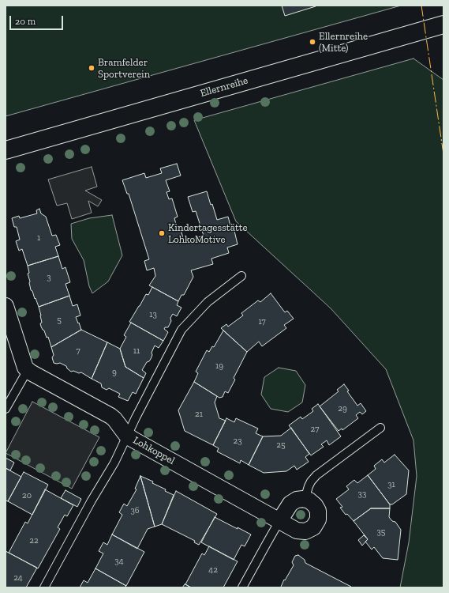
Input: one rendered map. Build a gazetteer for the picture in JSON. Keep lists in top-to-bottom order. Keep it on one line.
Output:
{"streets":{"street":["Ellernreihe","Lohkoppel"]},"places":["Ellernreihe (Mitte)","Bramfelder Sportverein","Kindertagesstätte LohkoMotive"],"house_numbers":["1","3","13","5","17","7","11","19","9","29","21","27","23","25","31","33","20","36","35","22","34","42","24"],"scale_bar":"20 m"}
